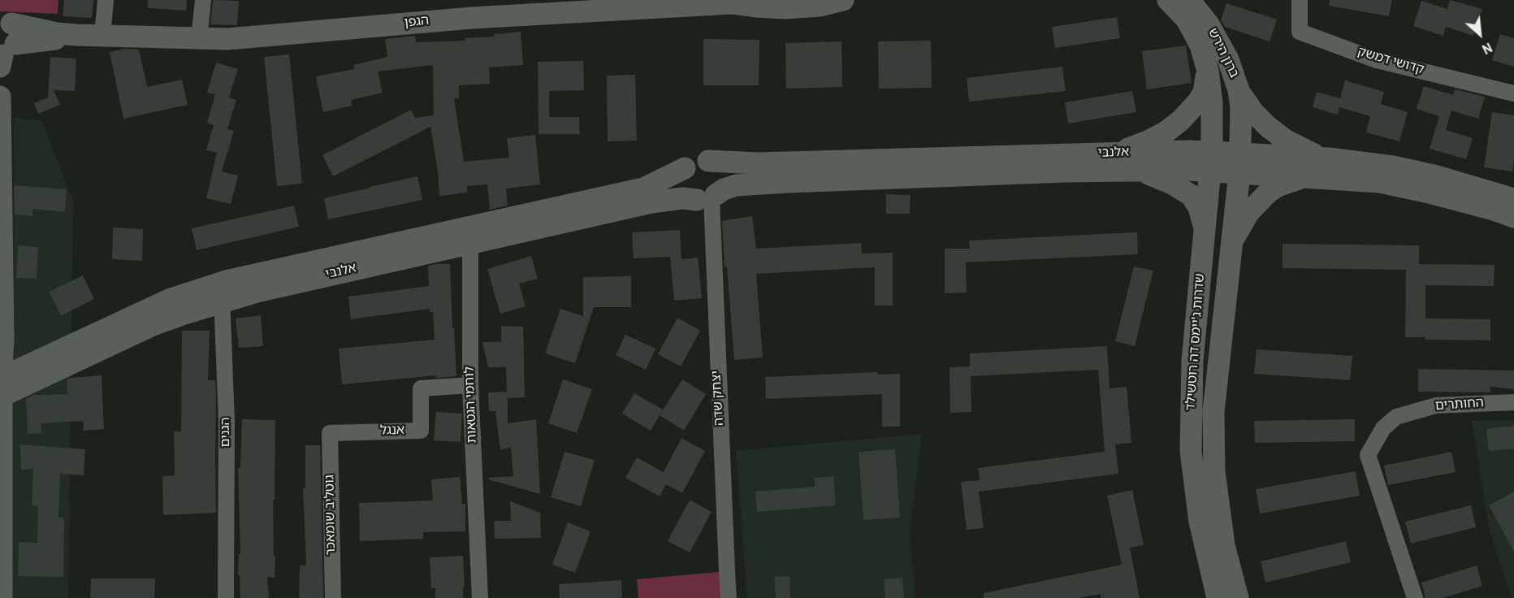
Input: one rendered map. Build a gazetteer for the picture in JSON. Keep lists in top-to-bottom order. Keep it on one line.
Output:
{"streets":{"street":["הגפן","ברון הירש","קדושי דמשק","אלנבי","שדרות ג'יימס דה רוטשילד","יצחק שדה","לוחמי הגטאות","החותרים","אנגל","הגנים","גוטליב שומאכר"]},"crossings":[["ברון הירש","אלנבי"],["ברון הירש","שדרות ג'יימס דה רוטשילד"],["אלנבי","שדרות ג'יימס דה רוטשילד"],["אלנבי","יצחק שדה"],["אלנבי","לוחמי הגטאות"],["אלנבי","הגנים"],["לוחמי הגטאות","אנגל"],["אנגל","גוטליב שומאכר"]],"north":"bottom right"}
